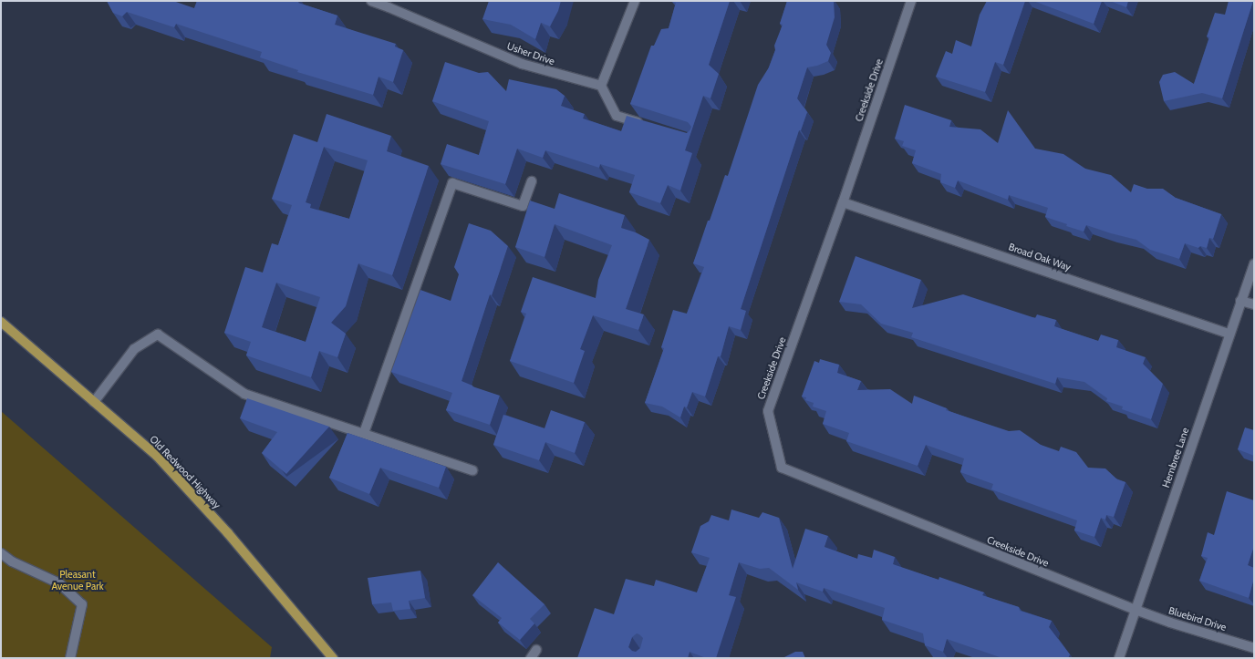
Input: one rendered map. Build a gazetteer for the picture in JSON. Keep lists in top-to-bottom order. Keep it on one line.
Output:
{"streets":{"main road":["Old Redwood Highway"],"street":["Usher Drive","Creekside Drive","Broad Oak Way","Hembree Lane","Bluebird Drive"]},"crossings":[["Creekside Drive","Broad Oak Way"],["Creekside Drive","Hembree Lane"],["Creekside Drive","Bluebird Drive"],["Broad Oak Way","Hembree Lane"],["Hembree Lane","Bluebird Drive"]],"parks":["Pleasant Avenue Park"]}
